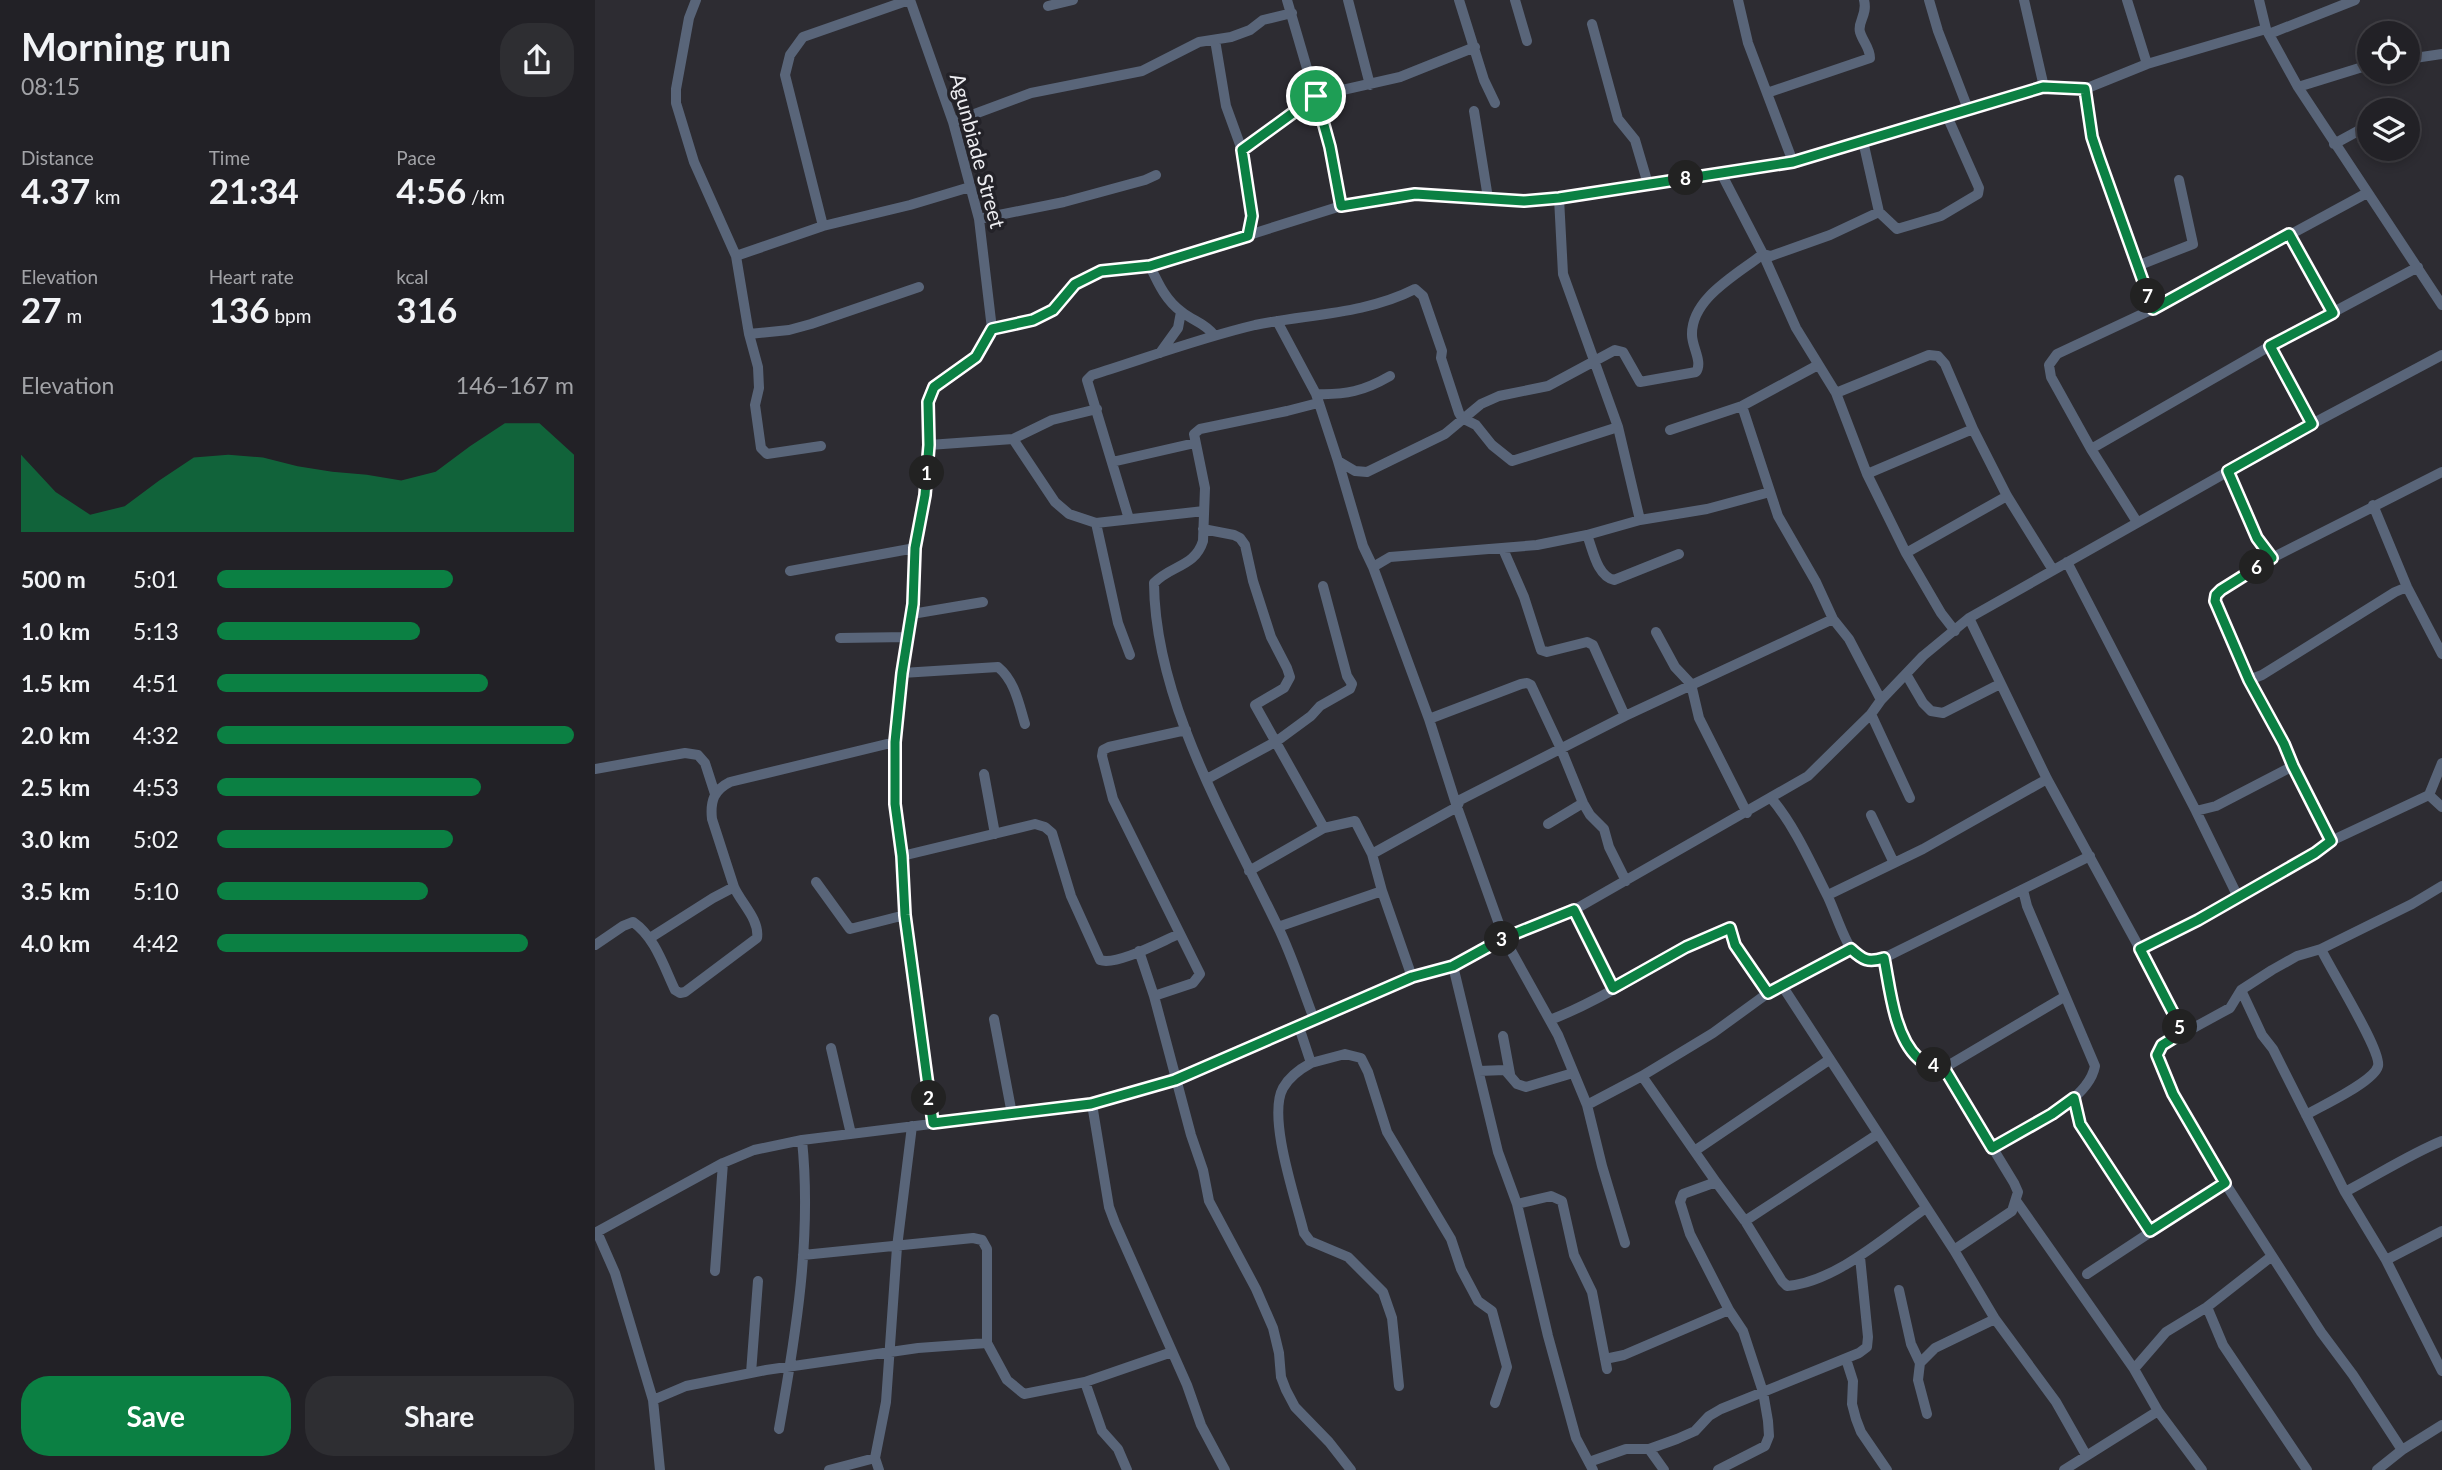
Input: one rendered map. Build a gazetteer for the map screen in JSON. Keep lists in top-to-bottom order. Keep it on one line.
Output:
{"streets":{"street":["Agunbiade Street"]},"page":{"heading":["Morning run","08:15"],"stats":[["Distance","4.37 km"],["Time","21:34"],["Pace","4:56 /km"],["Elevation","27 m"],["Heart rate","136 bpm"],["kcal","316"]],"pins":["8","7","1","6","3","5","4","2"],"chart":["Elevation","146–167 m"],"list":[{"name":"500 m","note":"5:01"},{"name":"1.0 km","note":"5:13"},{"name":"1.5 km","note":"4:51"},{"name":"2.0 km","note":"4:32"},{"name":"2.5 km","note":"4:53"},{"name":"3.0 km","note":"5:02"},{"name":"3.5 km","note":"5:10"},{"name":"4.0 km","note":"4:42"}],"buttons":["Save","Share"]}}
